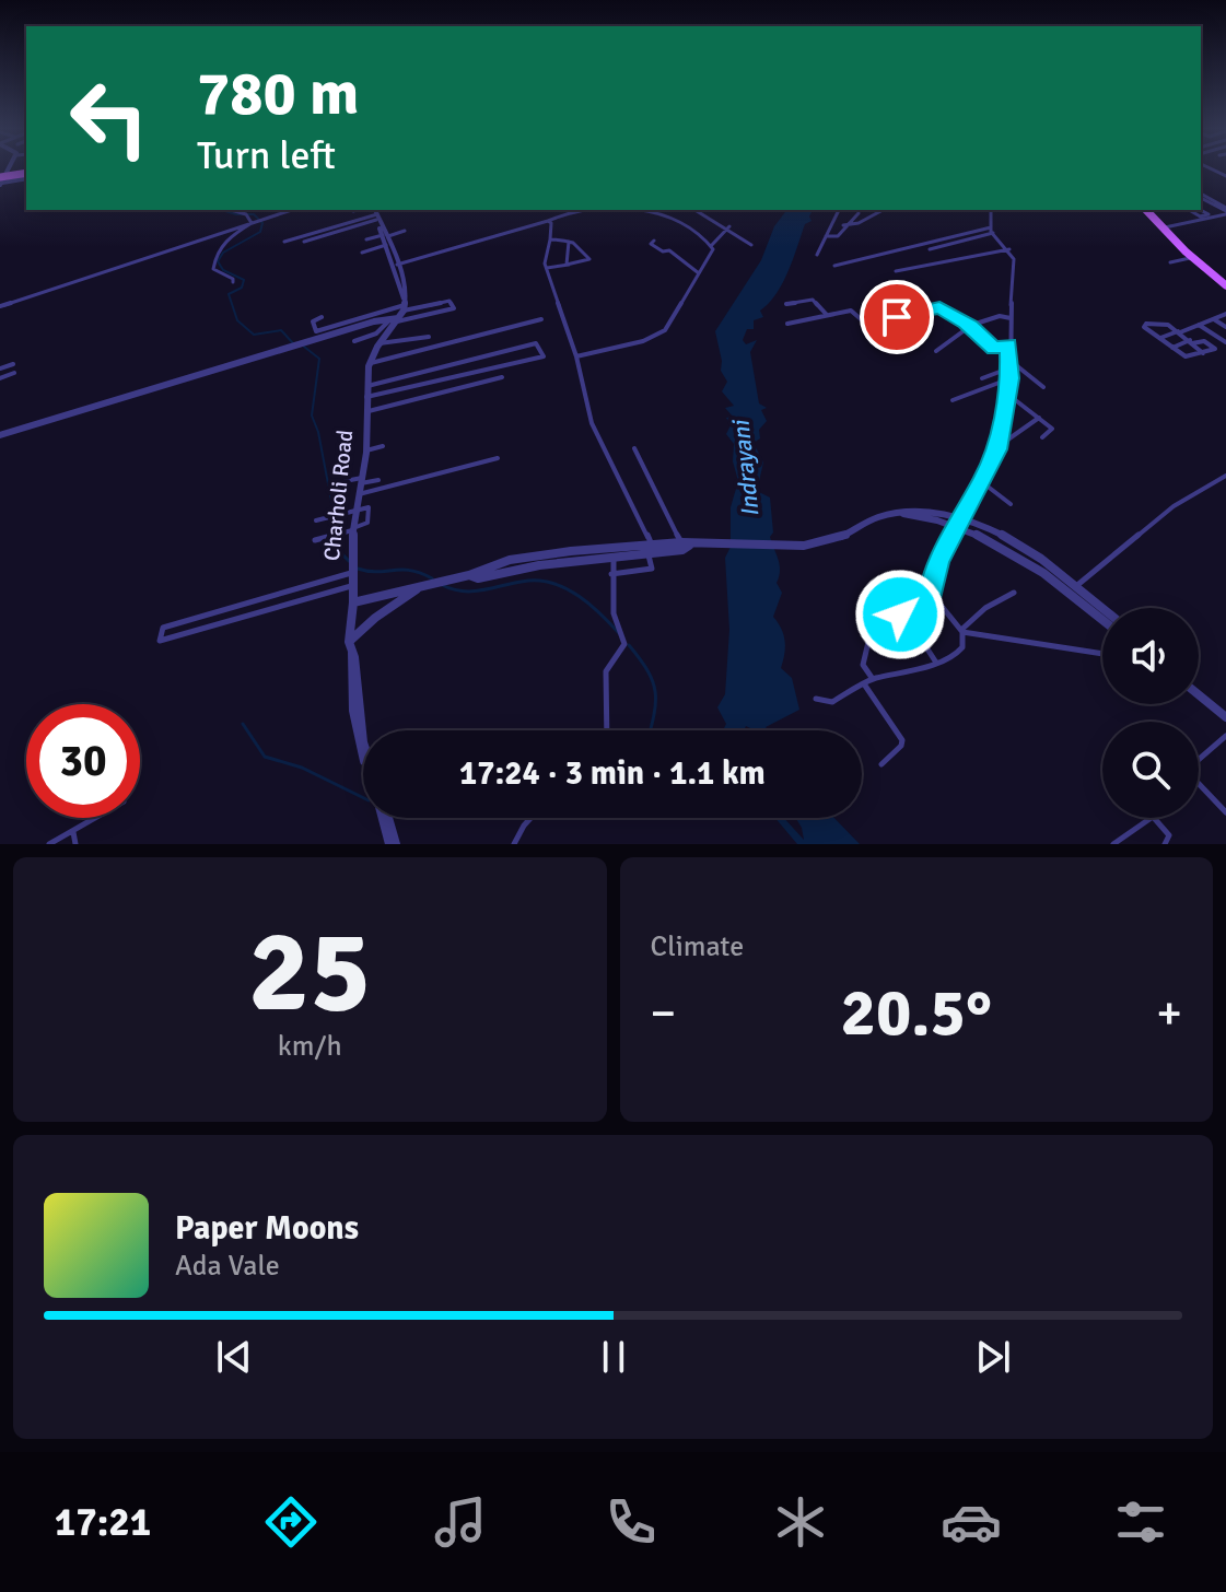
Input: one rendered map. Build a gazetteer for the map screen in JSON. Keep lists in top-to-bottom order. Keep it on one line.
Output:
{"streets":{"street":["Charholi Road"]},"water":["Indrayani"],"page":{"turn":["780 m","Turn left"],"limit":"30","trip":"17:24 · 3 min · 1.1 km","tile":[["25","km/h"],"Climate"],"heat":["−","20.5°","+"],"song":["Paper Moons","Ada Vale"],"tabs":"17:21"}}
